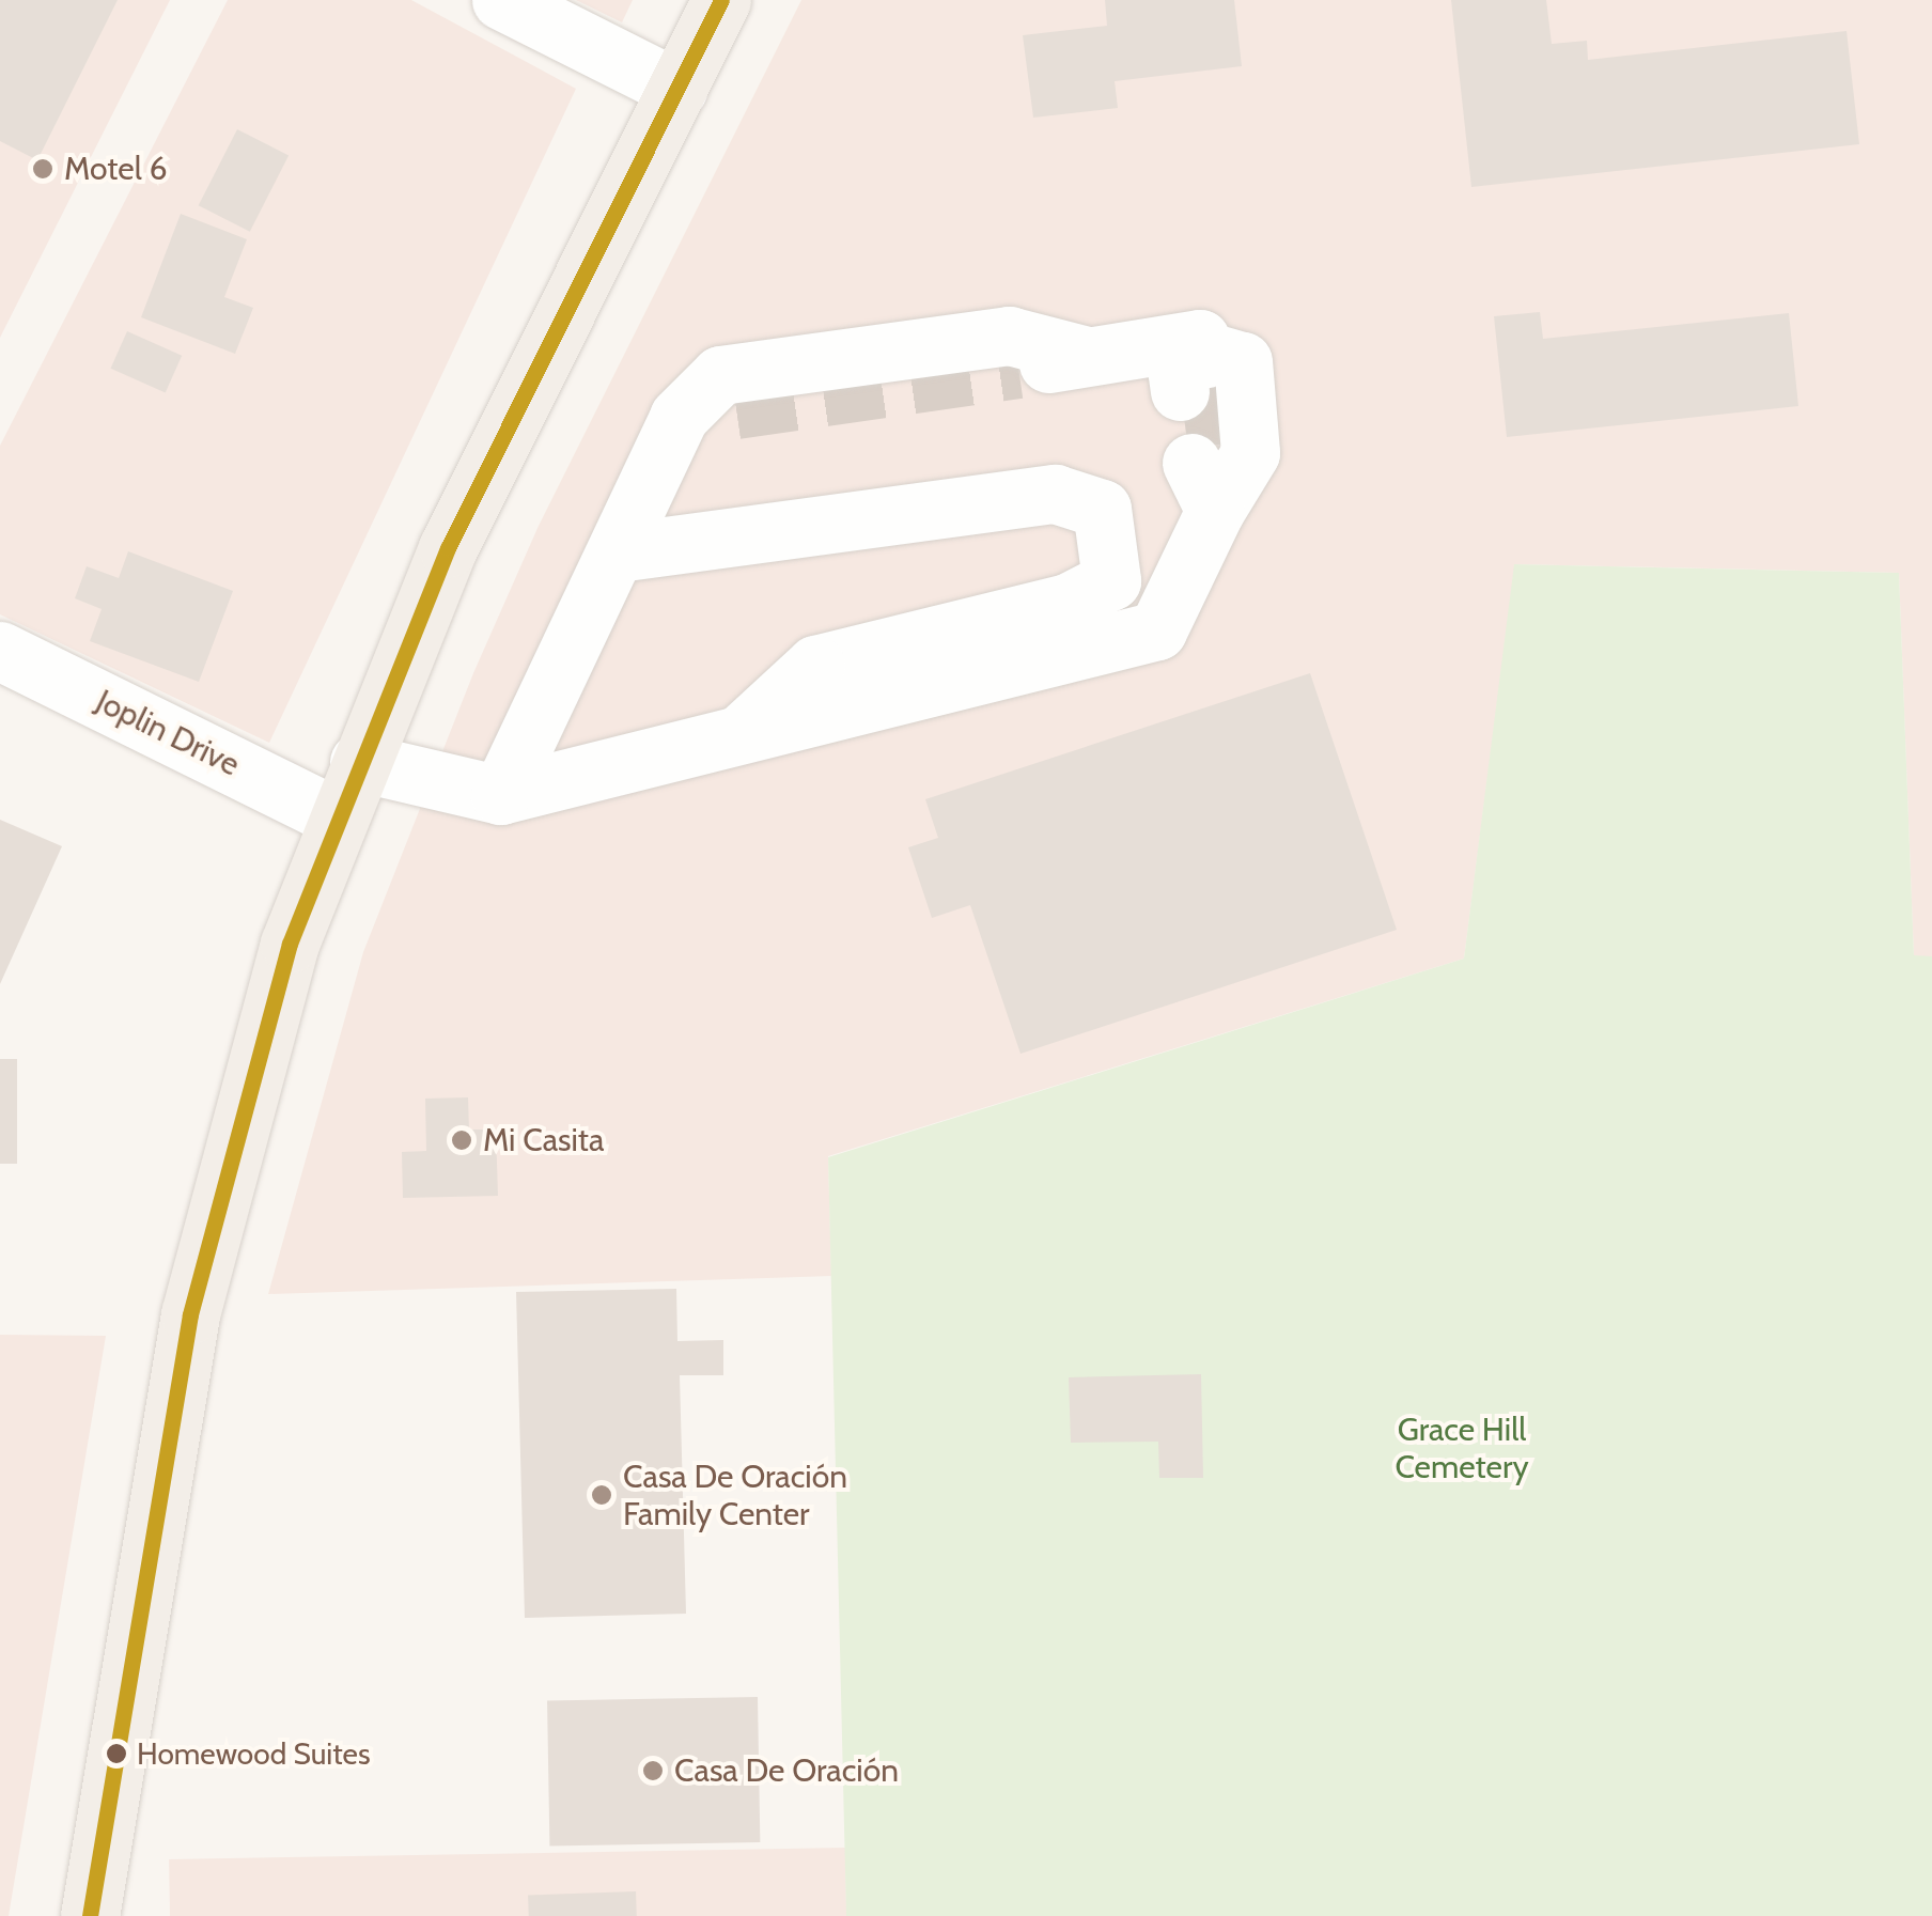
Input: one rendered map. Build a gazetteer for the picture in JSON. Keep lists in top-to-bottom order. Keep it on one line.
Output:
{"streets":{"street":["Joplin Drive"]},"parks":["Grace Hill Cemetery"],"places":["Motel 6","Mi Casita","Casa De Oración Family Center","Homewood Suites","Casa De Oración"]}
